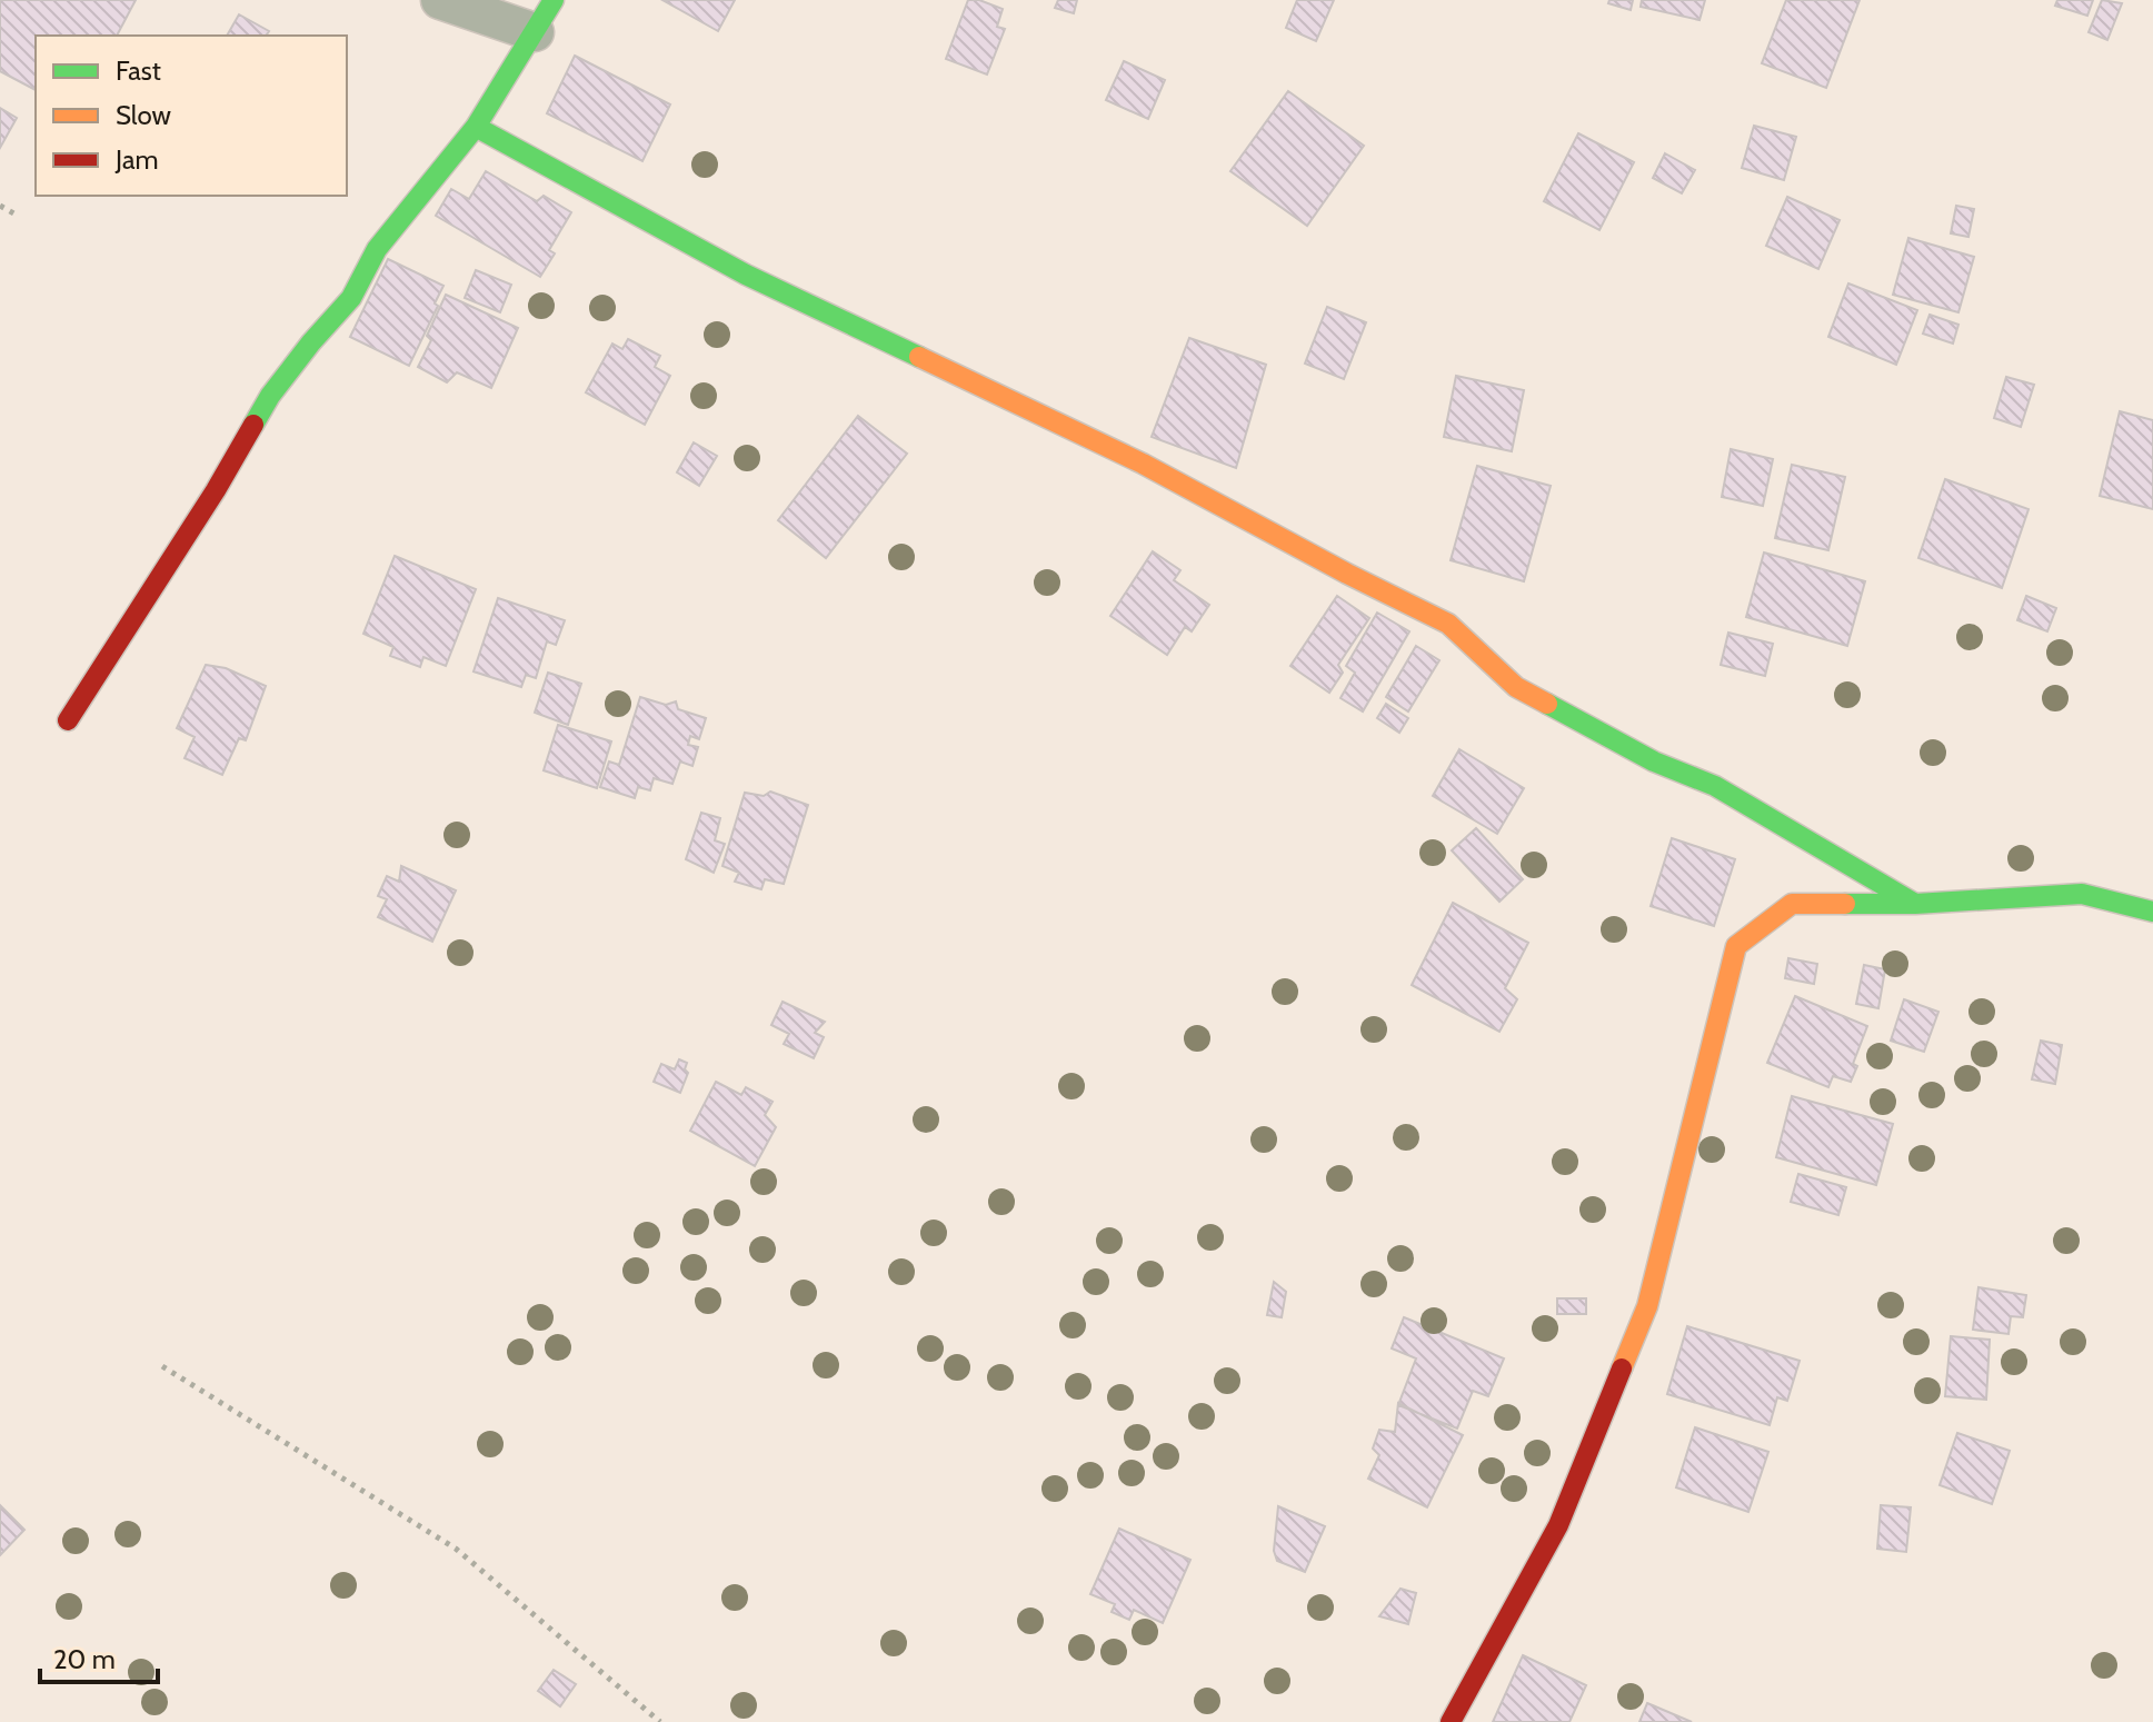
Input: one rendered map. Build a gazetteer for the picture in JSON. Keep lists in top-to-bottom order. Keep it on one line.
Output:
{"legend":["Fast","Slow","Jam"],"scale_bar":"20 m"}
